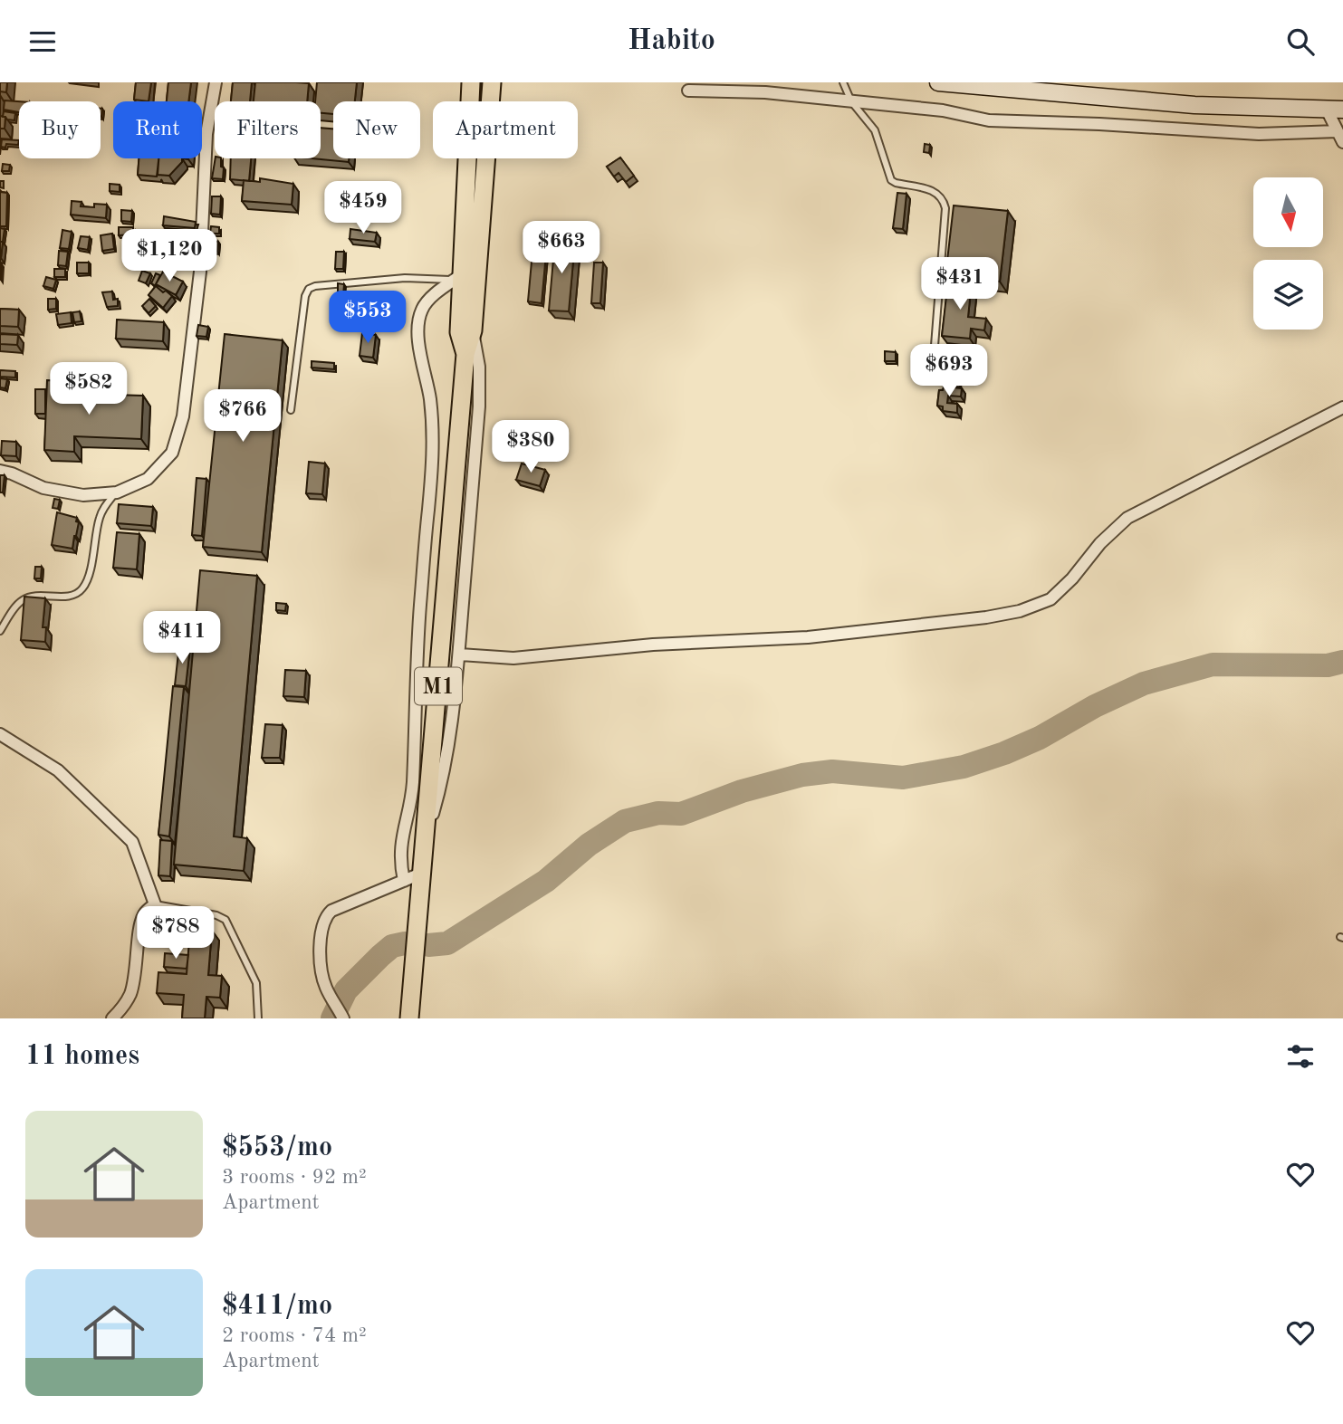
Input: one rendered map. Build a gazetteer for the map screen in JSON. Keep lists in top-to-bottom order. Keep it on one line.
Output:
{"streets":{"highway":["M1"]},"north":"bottom","page":{"header":"Habito","chip":["Buy","Rent","Filters","New","Apartment"],"price":["$459","$663","$1,120","$431","$553","$693","$582","$766","$380","$411","$788"],"heading":"11 homes","list":[{"name":"$553/mo","note":"3 rooms · 92 m² · Apartment"},{"name":"$411/mo","note":"2 rooms · 74 m² · Apartment"}]}}
